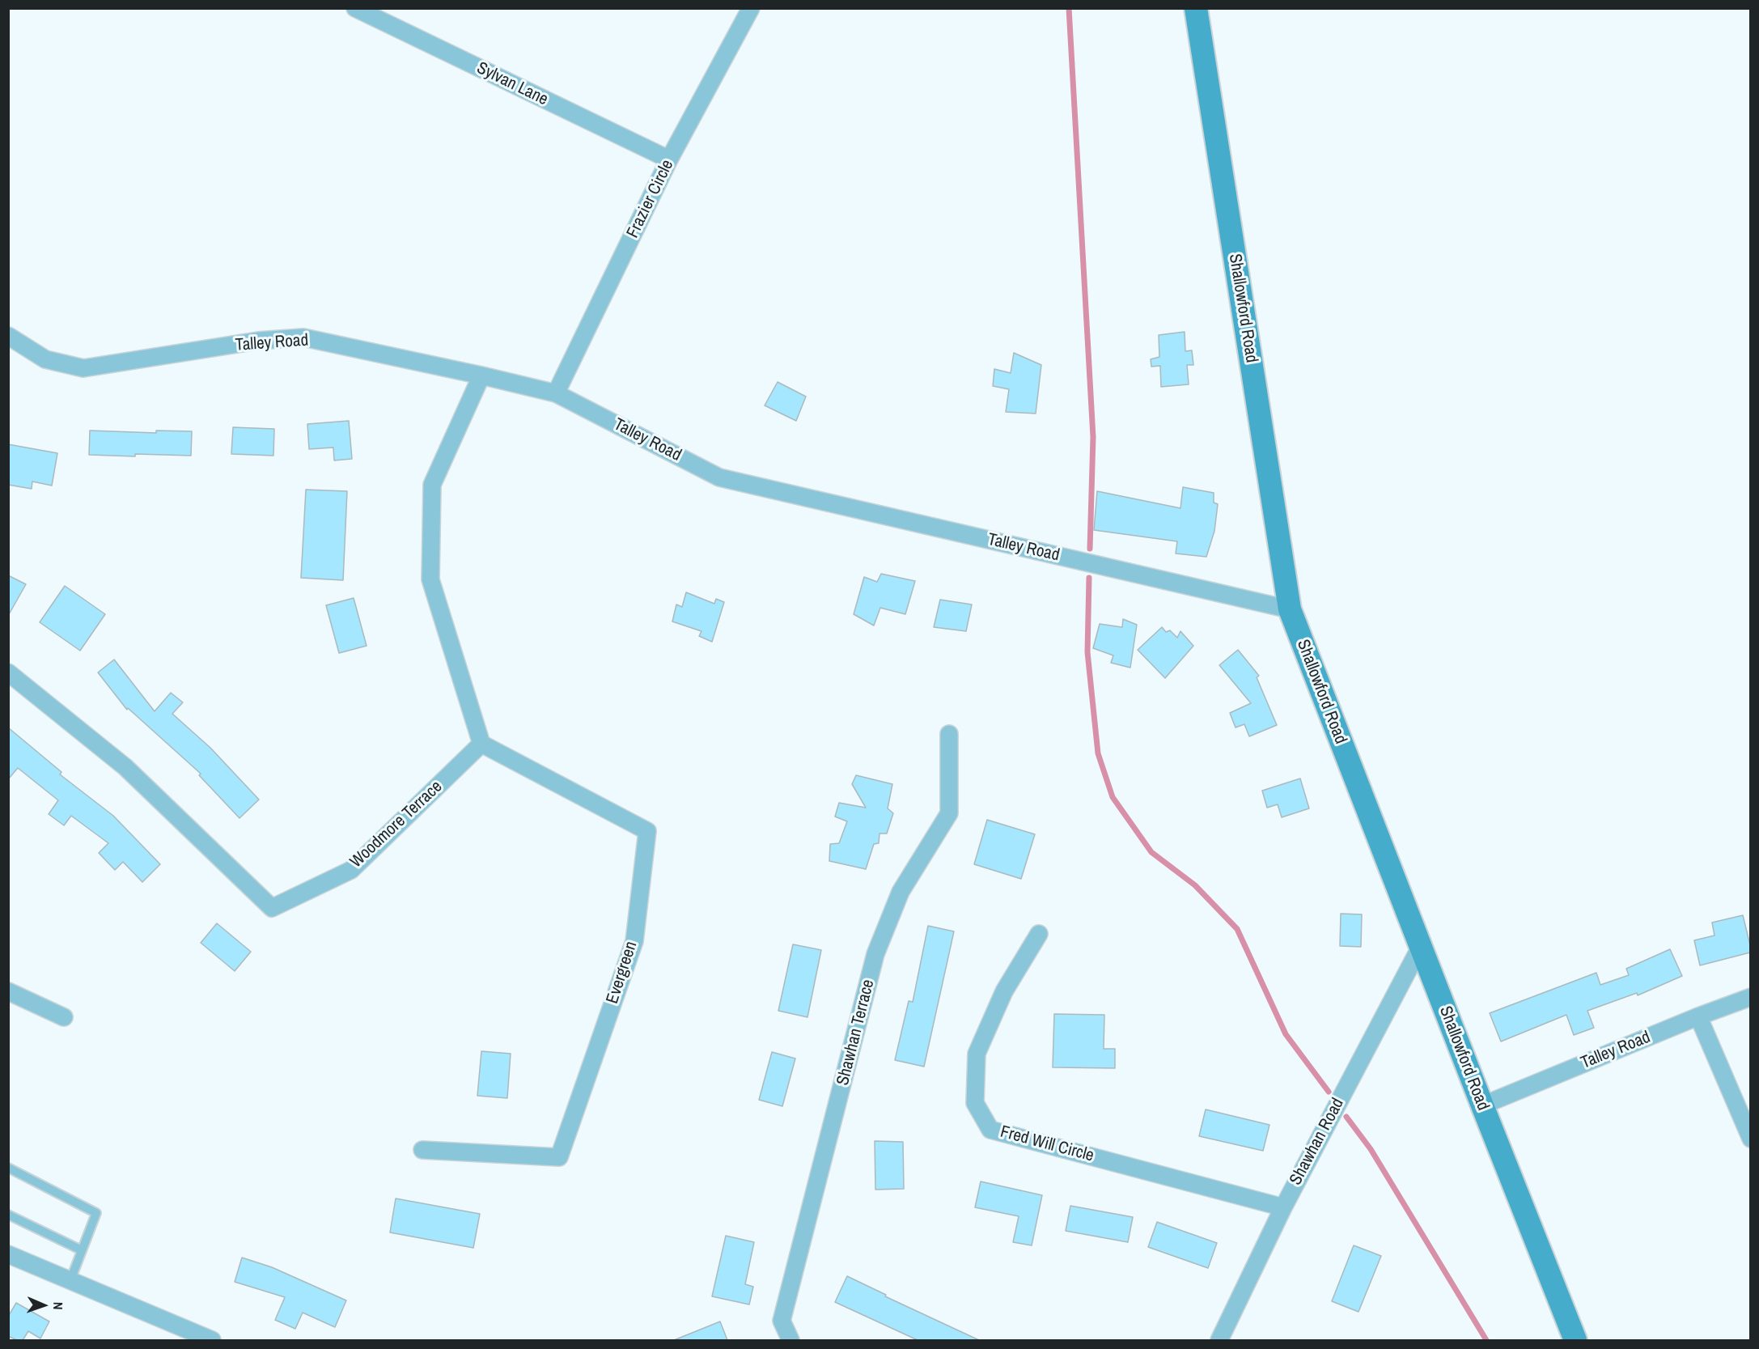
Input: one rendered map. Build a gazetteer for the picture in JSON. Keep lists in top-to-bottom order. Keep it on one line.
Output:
{"streets":{"street":["Sylvan Lane","Frazier Circle","Shallowford Road","Talley Road","Woodmore Terrace","Evergreen","Shawhan Terrace","Shawhan Road","Fred Will Circle"]},"crossings":[["Sylvan Lane","Frazier Circle"],["Frazier Circle","Talley Road"],["Shallowford Road","Talley Road"],["Shallowford Road","Shawhan Road"],["Woodmore Terrace","Evergreen"],["Shawhan Road","Fred Will Circle"]],"north":"right"}
